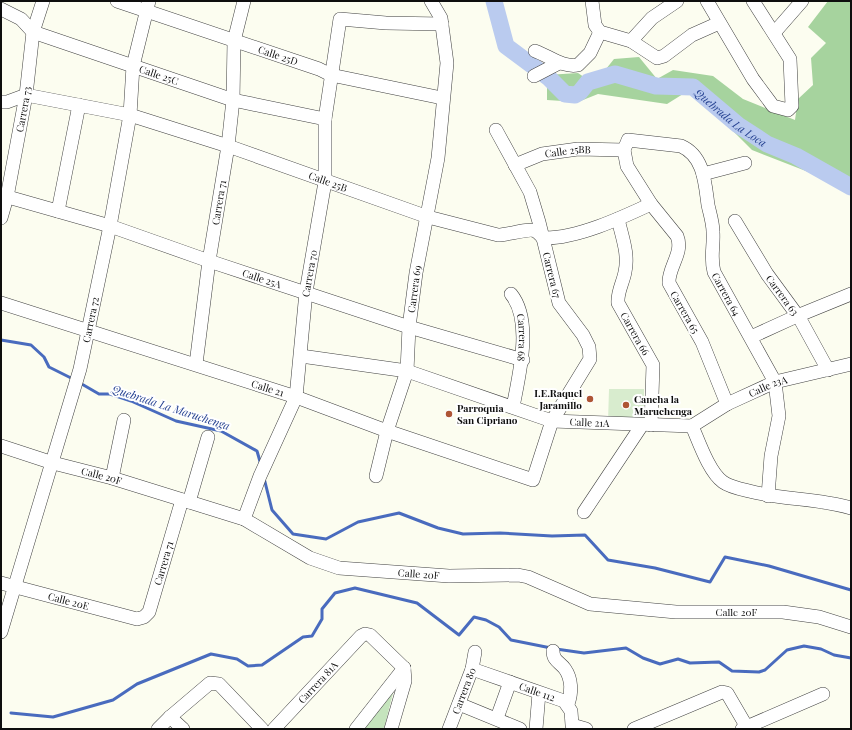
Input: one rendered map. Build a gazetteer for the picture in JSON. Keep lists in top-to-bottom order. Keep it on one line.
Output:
{"streets":{"street":["Calle 25D","Calle 25C","Carrera 73","Calle 25BB","Calle 25B","Carrera 71","Carrera 70","Carrera 67","Calle 25A","Carrera 69","Carrera 64","Carrera 63","Carrera 65","Carrera 72","Carrera 66","Carrera 68","Calle 23A","Calle 21","Calle 21A","Calle 20F","Calle 20E","Carrera 81A","Carrera 80","Calle 112"]},"crossings":[["Calle 25D","Carrera 71"],["Calle 25D","Carrera 70"],["Calle 25D","Carrera 69"],["Calle 25D","Carrera 72"],["Calle 25C","Carrera 73"],["Calle 25C","Carrera 71"],["Calle 25C","Carrera 70"],["Calle 25C","Carrera 72"],["Carrera 73","Calle 25B"],["Carrera 73","Calle 25A"],["Calle 25BB","Carrera 67"],["Calle 25BB","Carrera 64"],["Calle 25BB","Carrera 65"],["Calle 25B","Carrera 71"],["Calle 25B","Carrera 70"],["Calle 25B","Carrera 67"],["Calle 25B","Carrera 69"],["Calle 25B","Carrera 65"],["Calle 25B","Carrera 72"],["Calle 25B","Carrera 66"],["Carrera 71","Calle 25A"],["Carrera 71","Calle 21"],["Carrera 71","Calle 20F"],["Carrera 71","Calle 20E"],["Carrera 70","Calle 25A"],["Carrera 70","Carrera 69"],["Carrera 70","Calle 21"],["Carrera 70","Calle 21A"],["Carrera 70","Calle 20F"],["Carrera 67","Calle 21"],["Carrera 67","Calle 21A"],["Calle 25A","Carrera 69"],["Calle 25A","Carrera 72"],["Calle 25A","Carrera 68"],["Carrera 69","Calle 21"],["Carrera 69","Calle 21A"],["Carrera 64","Carrera 65"],["Carrera 64","Calle 23A"],["Carrera 63","Calle 23A"],["Carrera 65","Calle 23A"],["Carrera 72","Calle 21"],["Carrera 72","Calle 20F"],["Carrera 72","Calle 20E"],["Carrera 66","Calle 21A"],["Carrera 68","Calle 21A"],["Calle 23A","Calle 21A"],["Carrera 80","Calle 112"]],"water":["Quebrada La Loca","Quebrada La Maruchenga"],"places":["I.E.Raquel Jaramillo","Cancha la Maruchenga","Parroquia San Cipriano"]}
